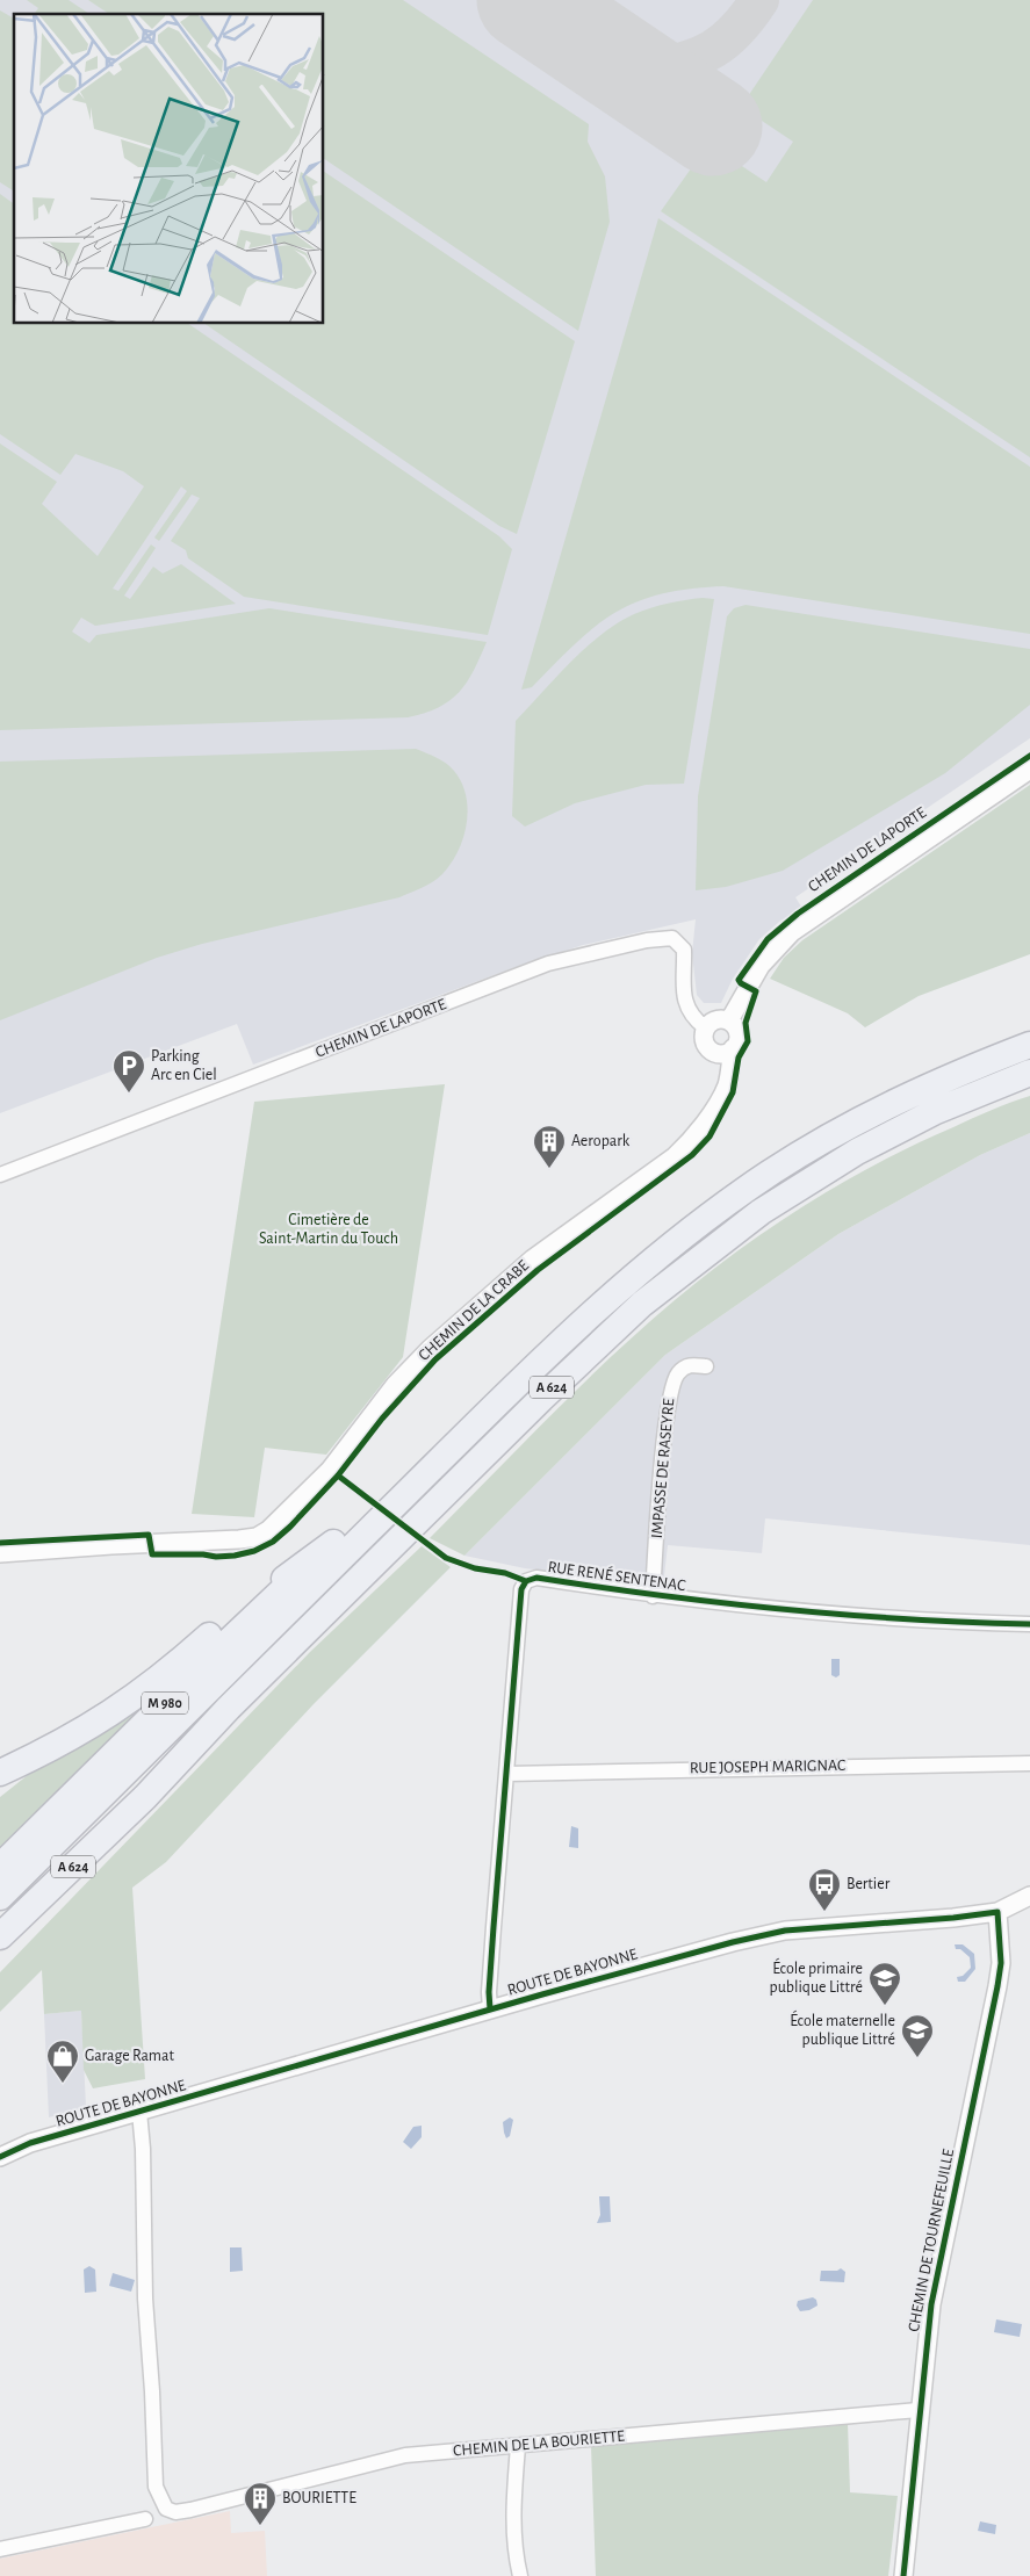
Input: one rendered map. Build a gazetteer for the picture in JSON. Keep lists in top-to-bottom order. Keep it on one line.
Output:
{"streets":{"highway":["A 624","M 980"],"street":["CHEMIN DE LAPORTE","CHEMIN DE LA CRABE","IMPASSE DE RASEYRE","RUE RENÉ SENTENAC","RUE JOSEPH MARIGNAC","ROUTE DE BAYONNE","CHEMIN DE TOURNEFEUILLE","CHEMIN DE LA BOURIETTE"]},"crossings":[["CHEMIN DE LAPORTE","CHEMIN DE LA CRABE"],["A 624","M 980"],["IMPASSE DE RASEYRE","RUE RENÉ SENTENAC"],["RUE RENÉ SENTENAC","RUE JOSEPH MARIGNAC"],["RUE RENÉ SENTENAC","ROUTE DE BAYONNE"],["ROUTE DE BAYONNE","CHEMIN DE TOURNEFEUILLE"],["ROUTE DE BAYONNE","CHEMIN DE LA BOURIETTE"],["CHEMIN DE TOURNEFEUILLE","CHEMIN DE LA BOURIETTE"]],"parks":["Cimetière de Saint-Martin du Touch"],"places":{"parking":["Parking Arc en Ciel"],"building":["Aeropark","BOURIETTE"],"bus stop":["Bertier"],"school or university":["École primaire publique Littré","École maternelle publique Littré"],"shop":["Garage Ramat"]}}
